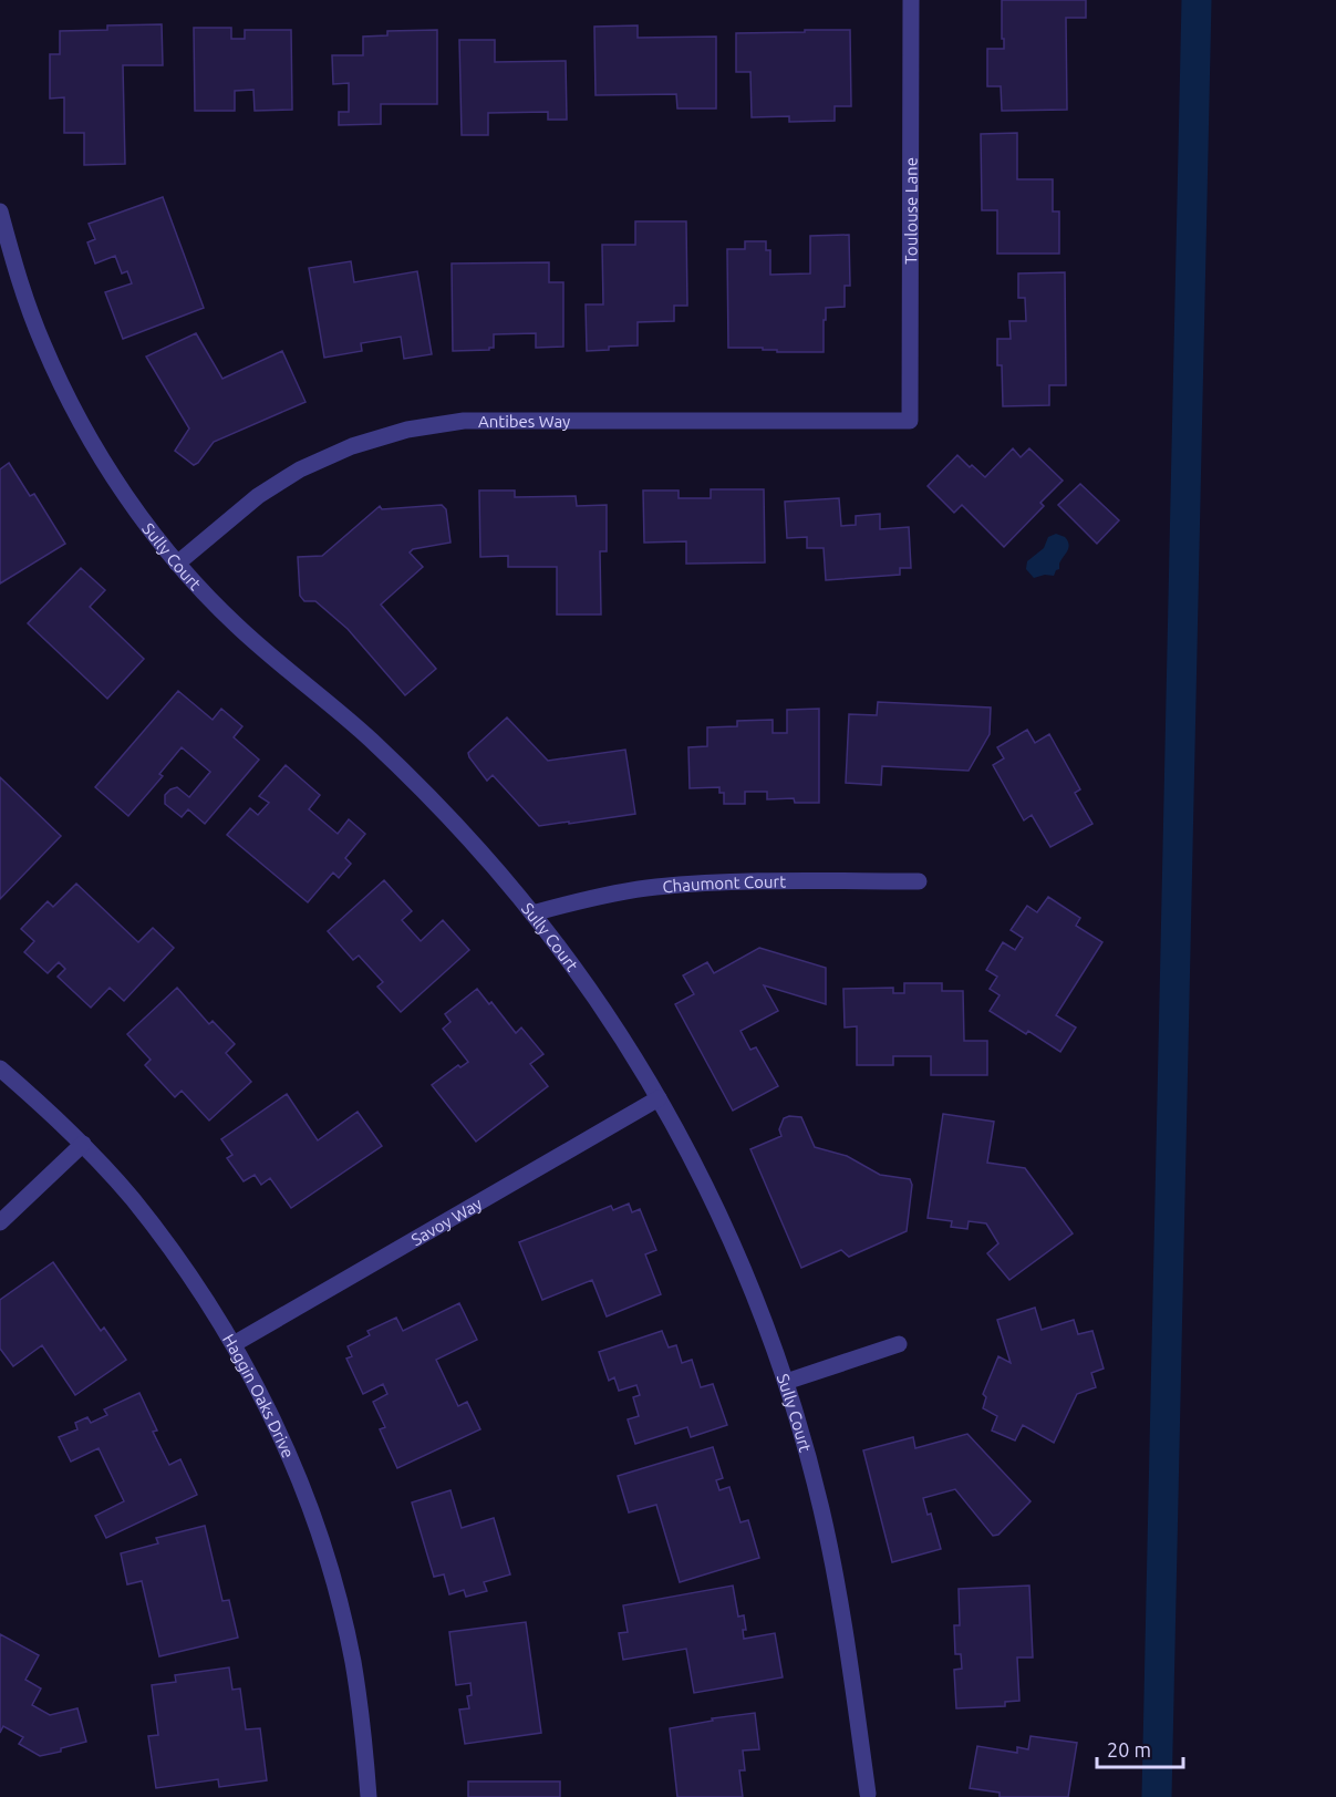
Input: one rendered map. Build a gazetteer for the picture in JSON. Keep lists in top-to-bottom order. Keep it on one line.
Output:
{"streets":{"street":["Toulouse Lane","Antibes Way","Sully Court","Chaumont Court","Savoy Way","Haggin Oaks Drive"]},"crossings":[["Toulouse Lane","Antibes Way"],["Antibes Way","Sully Court"],["Sully Court","Chaumont Court"],["Sully Court","Savoy Way"],["Savoy Way","Haggin Oaks Drive"]],"scale_bar":"20 m"}
